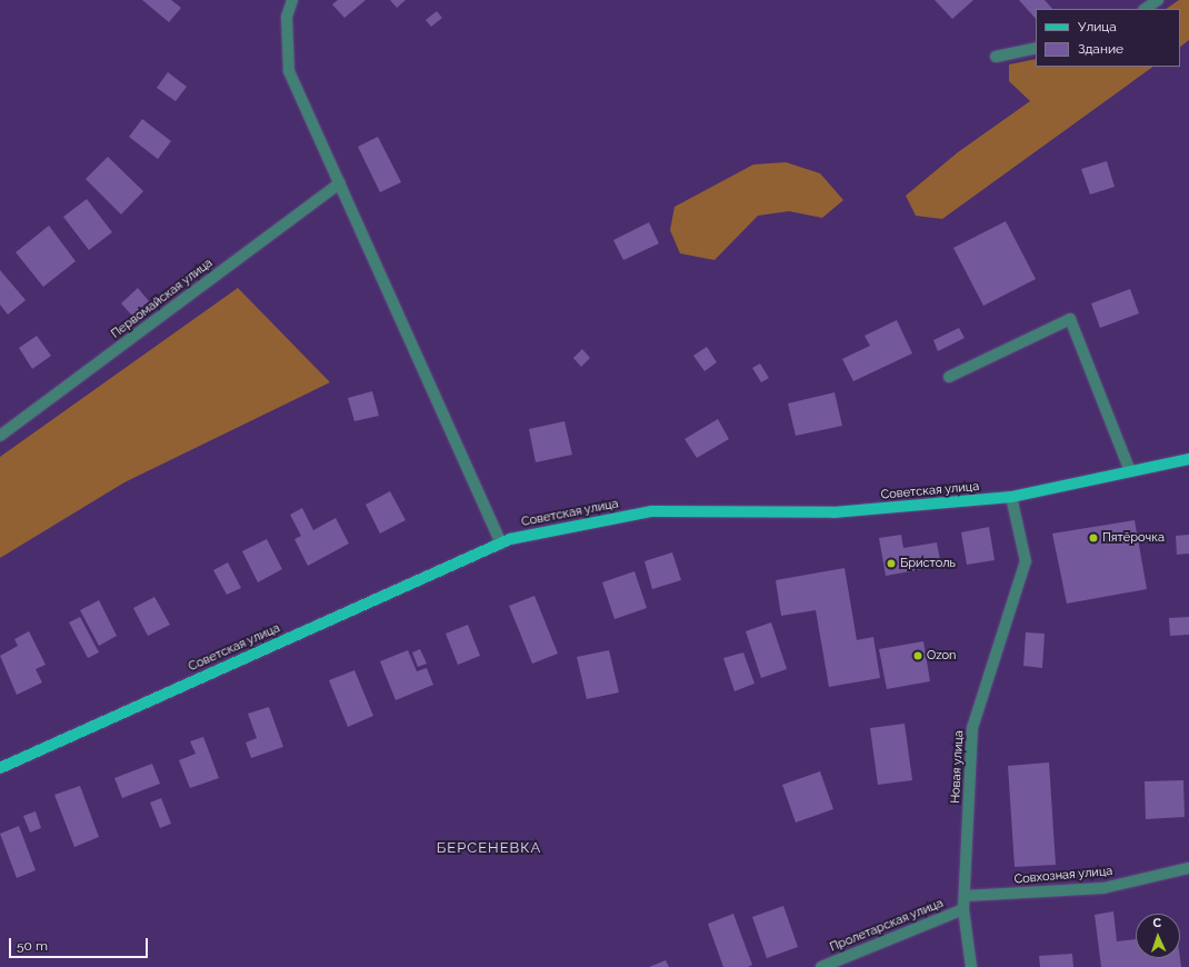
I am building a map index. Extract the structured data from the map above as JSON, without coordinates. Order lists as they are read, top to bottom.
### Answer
{
  "streets": {
    "main road": ["Советская улица"],
    "street": [
      "Первомайская улица",
      "Новая улица",
      "Совхозная улица",
      "Пролетарская улица"
    ]
  },
  "crossings": [
    ["Советская улица", "Новая улица"],
    ["Новая улица", "Совхозная улица"],
    ["Новая улица", "Пролетарская улица"]
  ],
  "districts": ["БЕРСЕНЕВКА"],
  "places": ["Пятёрочка", "Бристоль", "Ozon"],
  "legend": ["Улица", "Здание"],
  "scale_bar": "50 m",
  "north": "top"
}
